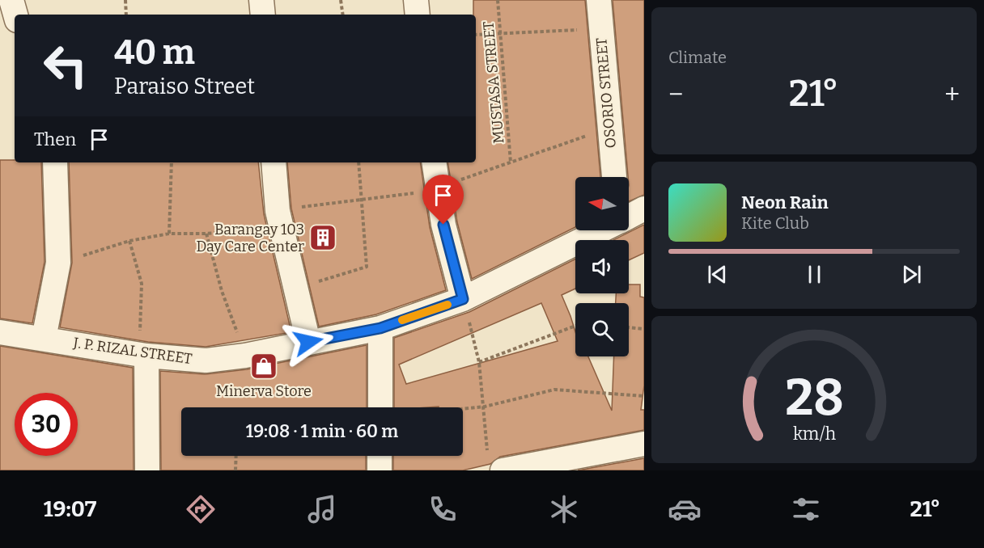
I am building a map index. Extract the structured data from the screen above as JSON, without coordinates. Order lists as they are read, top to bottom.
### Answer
{
  "streets": {
    "street": ["OSORIO STREET", "J. P. RIZAL STREET"],
    "path": ["MUSTASA STREET"]
  },
  "places": {
    "building": ["Barangay 103 Day Care Center"],
    "shop": ["Minerva Store"]
  },
  "north": "left",
  "page": {
    "tile": "Climate",
    "turn": ["40 m", "Paraiso Street"],
    "heat": ["−", "21°", "+"],
    "then": "Then",
    "song": ["Neon Rain", "Kite Club"],
    "limit": "30",
    "trip": "19:08 · 1 min · 60 m",
    "tabs": ["19:07", "21°"],
    "gauge": ["28", "km/h"]
  }
}
